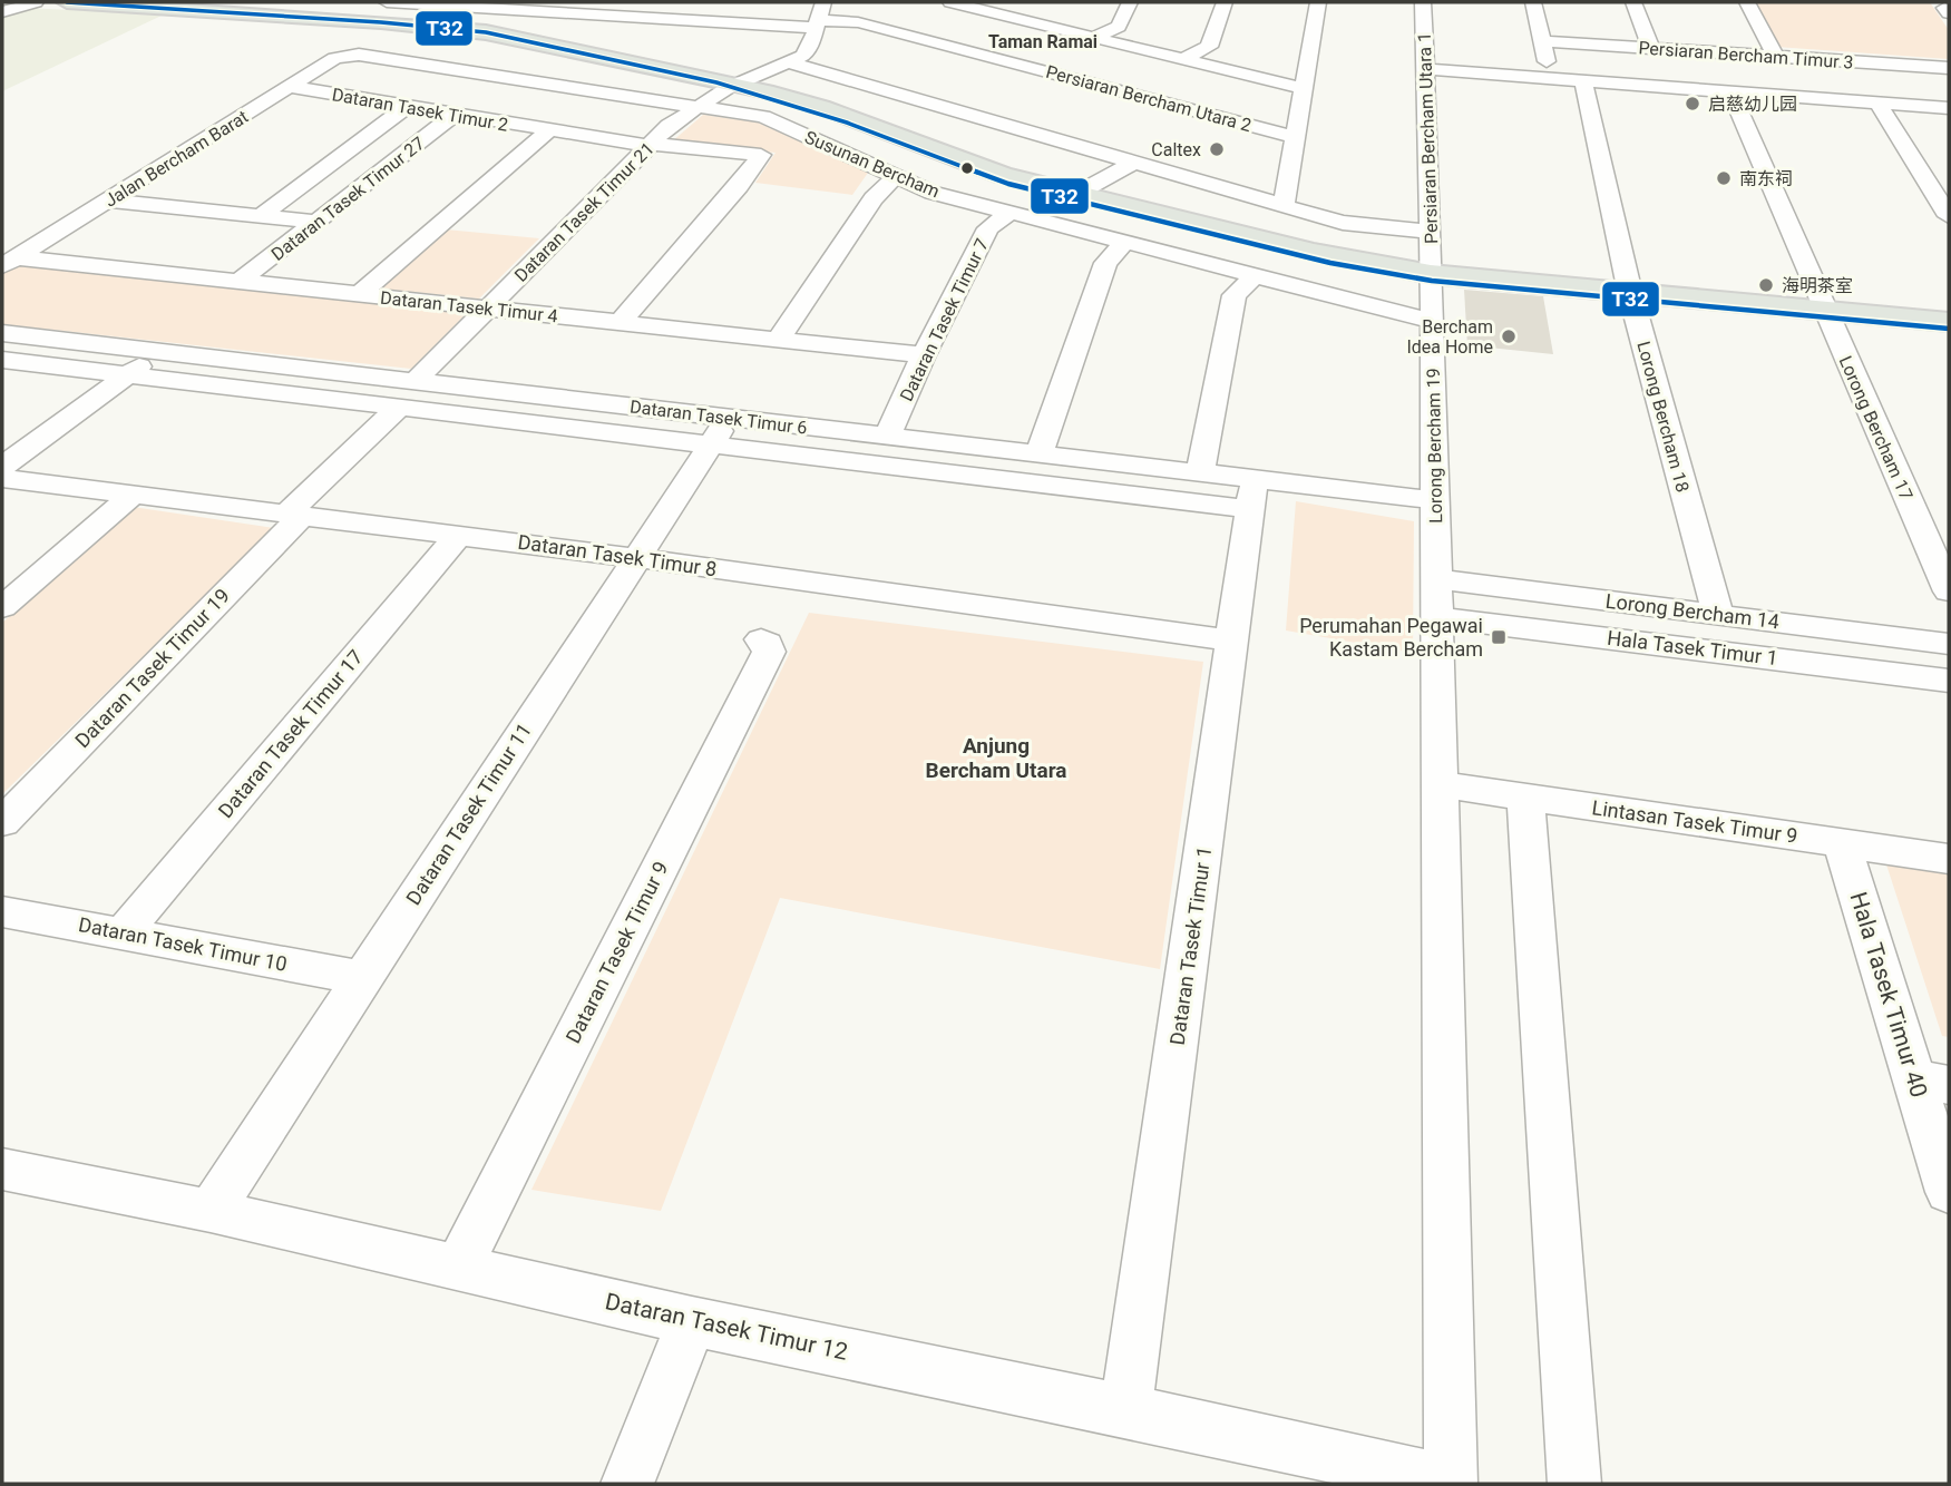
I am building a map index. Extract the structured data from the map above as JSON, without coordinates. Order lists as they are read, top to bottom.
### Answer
{
  "streets": {
    "street": [
      "Persiaran Bercham Timur 3",
      "Persiaran Bercham Utara 2",
      "Dataran Tasek Timur 2",
      "Persiaran Bercham Utara 1",
      "Jalan Bercham Barat",
      "Susunan Bercham",
      "Dataran Tasek Timur 27",
      "Dataran Tasek Timur 21",
      "Dataran Tasek Timur 4",
      "Dataran Tasek Timur 7",
      "Dataran Tasek Timur 6",
      "Lorong Bercham 18",
      "Lorong Bercham 17",
      "Lorong Bercham 19",
      "Dataran Tasek Timur 8",
      "Lorong Bercham 14",
      "Hala Tasek Timur 1",
      "Dataran Tasek Timur 19",
      "Dataran Tasek Timur 17",
      "Dataran Tasek Timur 11",
      "Lintasan Tasek Timur 9",
      "Dataran Tasek Timur 10",
      "Dataran Tasek Timur 1",
      "Dataran Tasek Timur 9",
      "Hala Tasek Timur 40",
      "Dataran Tasek Timur 12"
    ]
  },
  "crossings": [
    ["Dataran Tasek Timur 2", "Jalan Bercham Barat"],
    ["Dataran Tasek Timur 2", "Dataran Tasek Timur 27"],
    ["Dataran Tasek Timur 2", "Dataran Tasek Timur 21"],
    ["Dataran Tasek Timur 2", "Dataran Tasek Timur 4"],
    ["Persiaran Bercham Utara 1", "Lorong Bercham 19"],
    ["Jalan Bercham Barat", "Susunan Bercham"],
    ["Jalan Bercham Barat", "Dataran Tasek Timur 4"],
    ["Susunan Bercham", "Dataran Tasek Timur 21"],
    ["Susunan Bercham", "Dataran Tasek Timur 7"],
    ["Susunan Bercham", "Lorong Bercham 19"],
    ["Dataran Tasek Timur 27", "Dataran Tasek Timur 4"],
    ["Dataran Tasek Timur 21", "Dataran Tasek Timur 4"],
    ["Dataran Tasek Timur 21", "Dataran Tasek Timur 6"],
    ["Dataran Tasek Timur 4", "Dataran Tasek Timur 7"],
    ["Dataran Tasek Timur 7", "Dataran Tasek Timur 6"],
    ["Dataran Tasek Timur 6", "Lorong Bercham 19"],
    ["Dataran Tasek Timur 6", "Dataran Tasek Timur 19"],
    ["Dataran Tasek Timur 6", "Dataran Tasek Timur 11"],
    ["Dataran Tasek Timur 6", "Dataran Tasek Timur 1"],
    ["Lorong Bercham 18", "Lorong Bercham 14"],
    ["Lorong Bercham 19", "Lorong Bercham 14"],
    ["Lorong Bercham 19", "Hala Tasek Timur 1"],
    ["Lorong Bercham 19", "Lintasan Tasek Timur 9"],
    ["Lorong Bercham 19", "Dataran Tasek Timur 12"],
    ["Dataran Tasek Timur 8", "Dataran Tasek Timur 19"],
    ["Dataran Tasek Timur 8", "Dataran Tasek Timur 17"],
    ["Dataran Tasek Timur 8", "Dataran Tasek Timur 11"],
    ["Dataran Tasek Timur 8", "Dataran Tasek Timur 1"],
    ["Lorong Bercham 14", "Hala Tasek Timur 1"],
    ["Dataran Tasek Timur 17", "Dataran Tasek Timur 10"],
    ["Dataran Tasek Timur 11", "Dataran Tasek Timur 10"],
    ["Dataran Tasek Timur 11", "Dataran Tasek Timur 12"],
    ["Lintasan Tasek Timur 9", "Hala Tasek Timur 40"],
    ["Dataran Tasek Timur 1", "Dataran Tasek Timur 12"],
    ["Dataran Tasek Timur 9", "Dataran Tasek Timur 12"]
  ],
  "districts": ["Taman Ramai", "Anjung Bercham Utara"],
  "places": {
    "other": [
      "启慈幼儿园",
      "Caltex",
      "南东祠",
      "海明茶室",
      "Bercham Idea Home"
    ],
    "transit": ["Perumahan Pegawai Kastam Bercham"]
  },
  "lines": ["transit line T32"]
}
